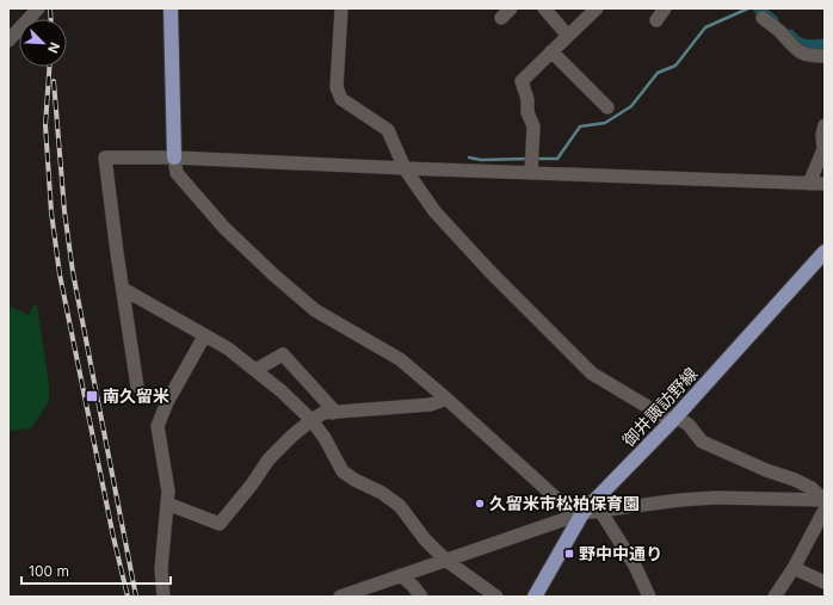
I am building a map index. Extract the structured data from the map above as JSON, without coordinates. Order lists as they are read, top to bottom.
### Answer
{
  "streets": {
    "main road": ["御井諏訪野線"]
  },
  "places": {
    "transit": ["南久留米", "野中中通り"],
    "other": ["久留米市松柏保育園"]
  },
  "scale_bar": "100 m",
  "north": "bottom right"
}
